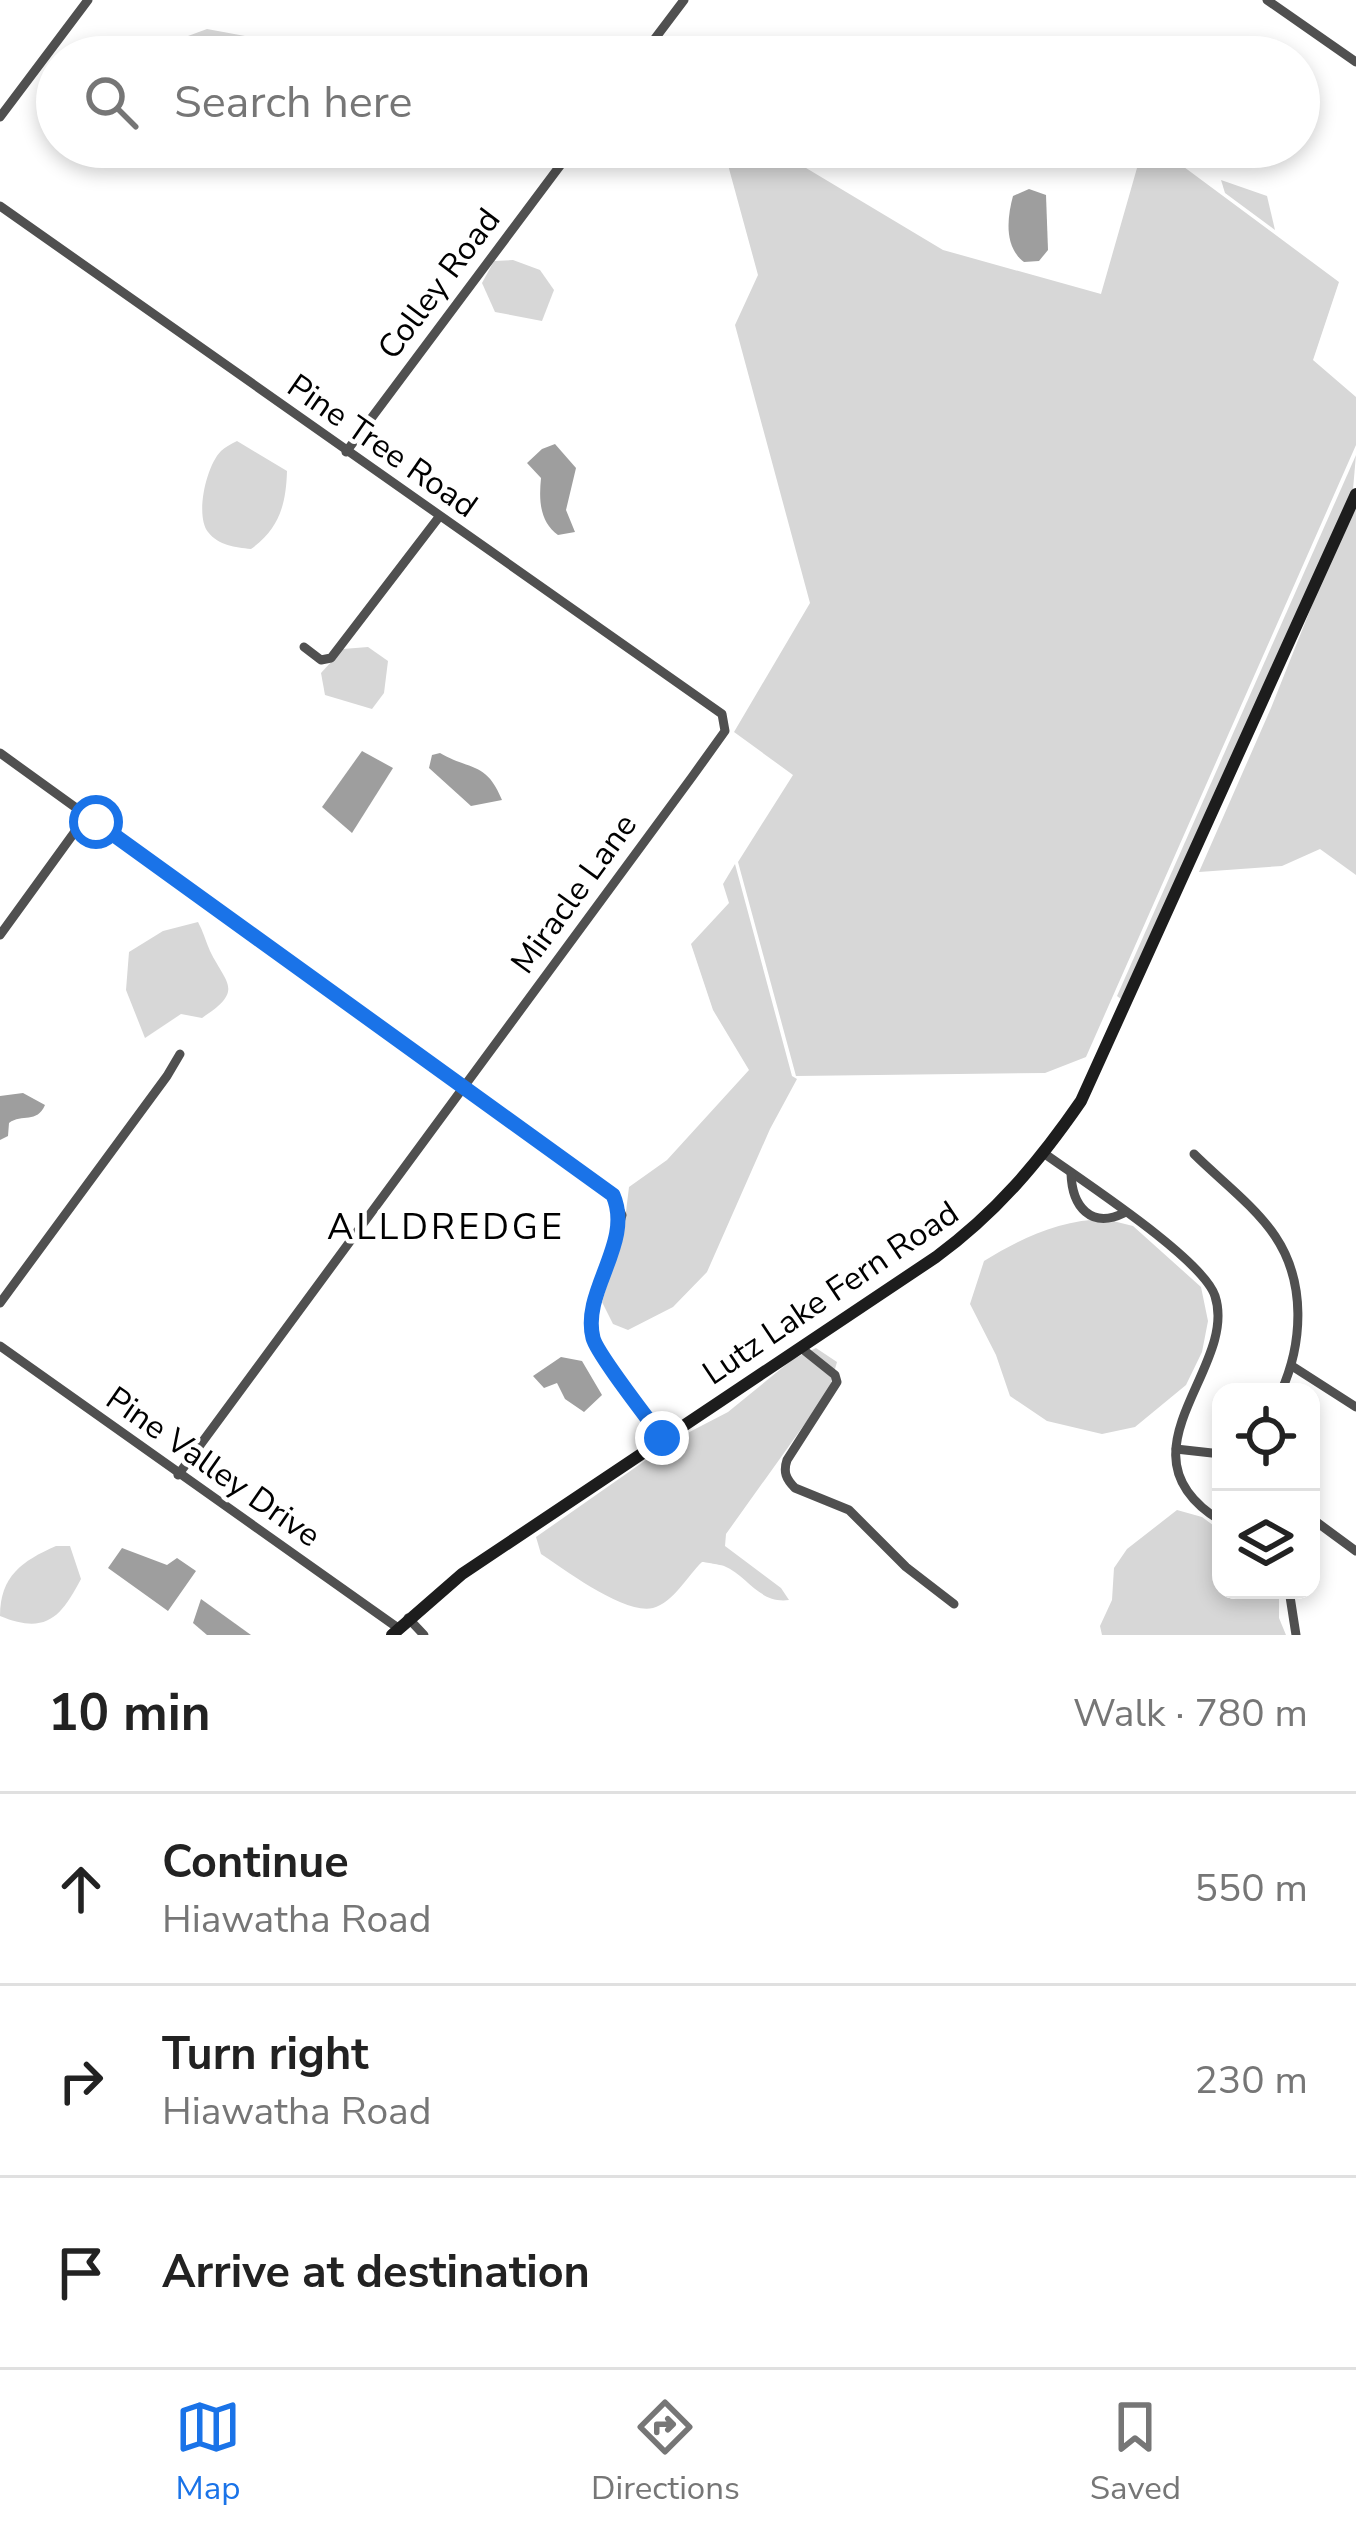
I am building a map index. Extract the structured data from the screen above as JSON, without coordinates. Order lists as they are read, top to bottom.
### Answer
{
  "streets": {
    "main road": ["Lutz Lake Fern Road"],
    "street": [
      "Colley Road",
      "Pine Tree Road",
      "Miracle Lane",
      "Pine Valley Drive"
    ]
  },
  "crossings": [
    ["Colley Road", "Pine Tree Road"],
    ["Pine Tree Road", "Miracle Lane"],
    ["Miracle Lane", "Pine Valley Drive"],
    ["Lutz Lake Fern Road", "Pine Valley Drive"]
  ],
  "districts": ["ALLDREDGE"],
  "page": {
    "search": "Search here",
    "heading": ["10 min", "Walk · 780 m"],
    "list": [
      ["Continue", "Hiawatha Road", "550 m"],
      ["Turn right", "Hiawatha Road", "230 m"],
      "Arrive at destination"
    ],
    "nav": ["Map", "Directions", "Saved"]
  }
}
